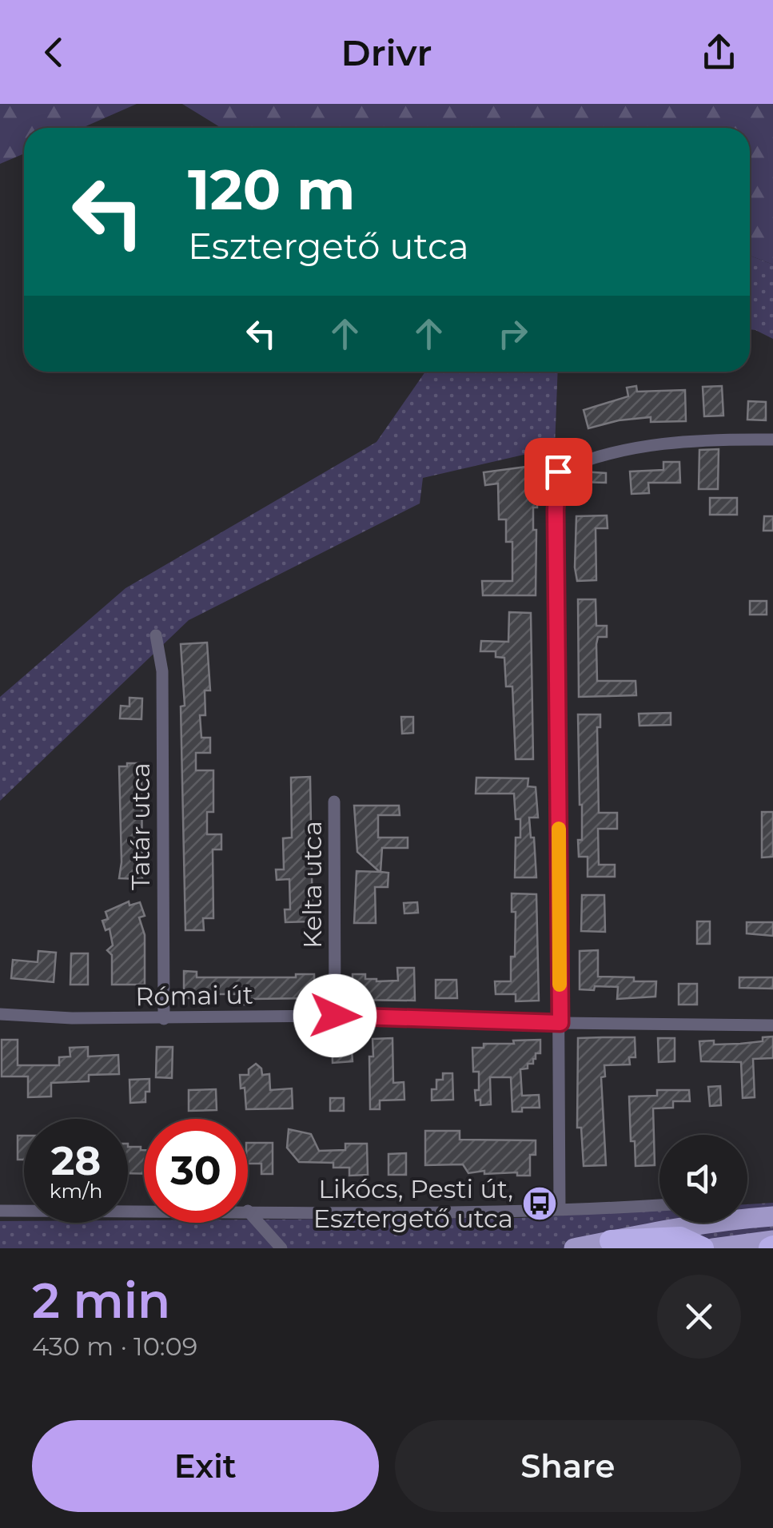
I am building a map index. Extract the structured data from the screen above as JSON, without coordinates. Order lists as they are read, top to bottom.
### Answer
{
  "streets": {
    "street": ["Tatár utca", "Kelta utca", "Római út"]
  },
  "crossings": [
    ["Tatár utca", "Római út"],
    ["Kelta utca", "Római út"]
  ],
  "places": {
    "bus stop": ["Likócs, Pesti út, Esztergető utca"]
  },
  "page": {
    "header": "Drivr",
    "turn": ["120 m", "Esztergető utca"],
    "speed": "28 km/h",
    "limit": "30",
    "heading": ["2 min", "430 m · 10:09"],
    "buttons": ["Exit", "Share"]
  }
}
